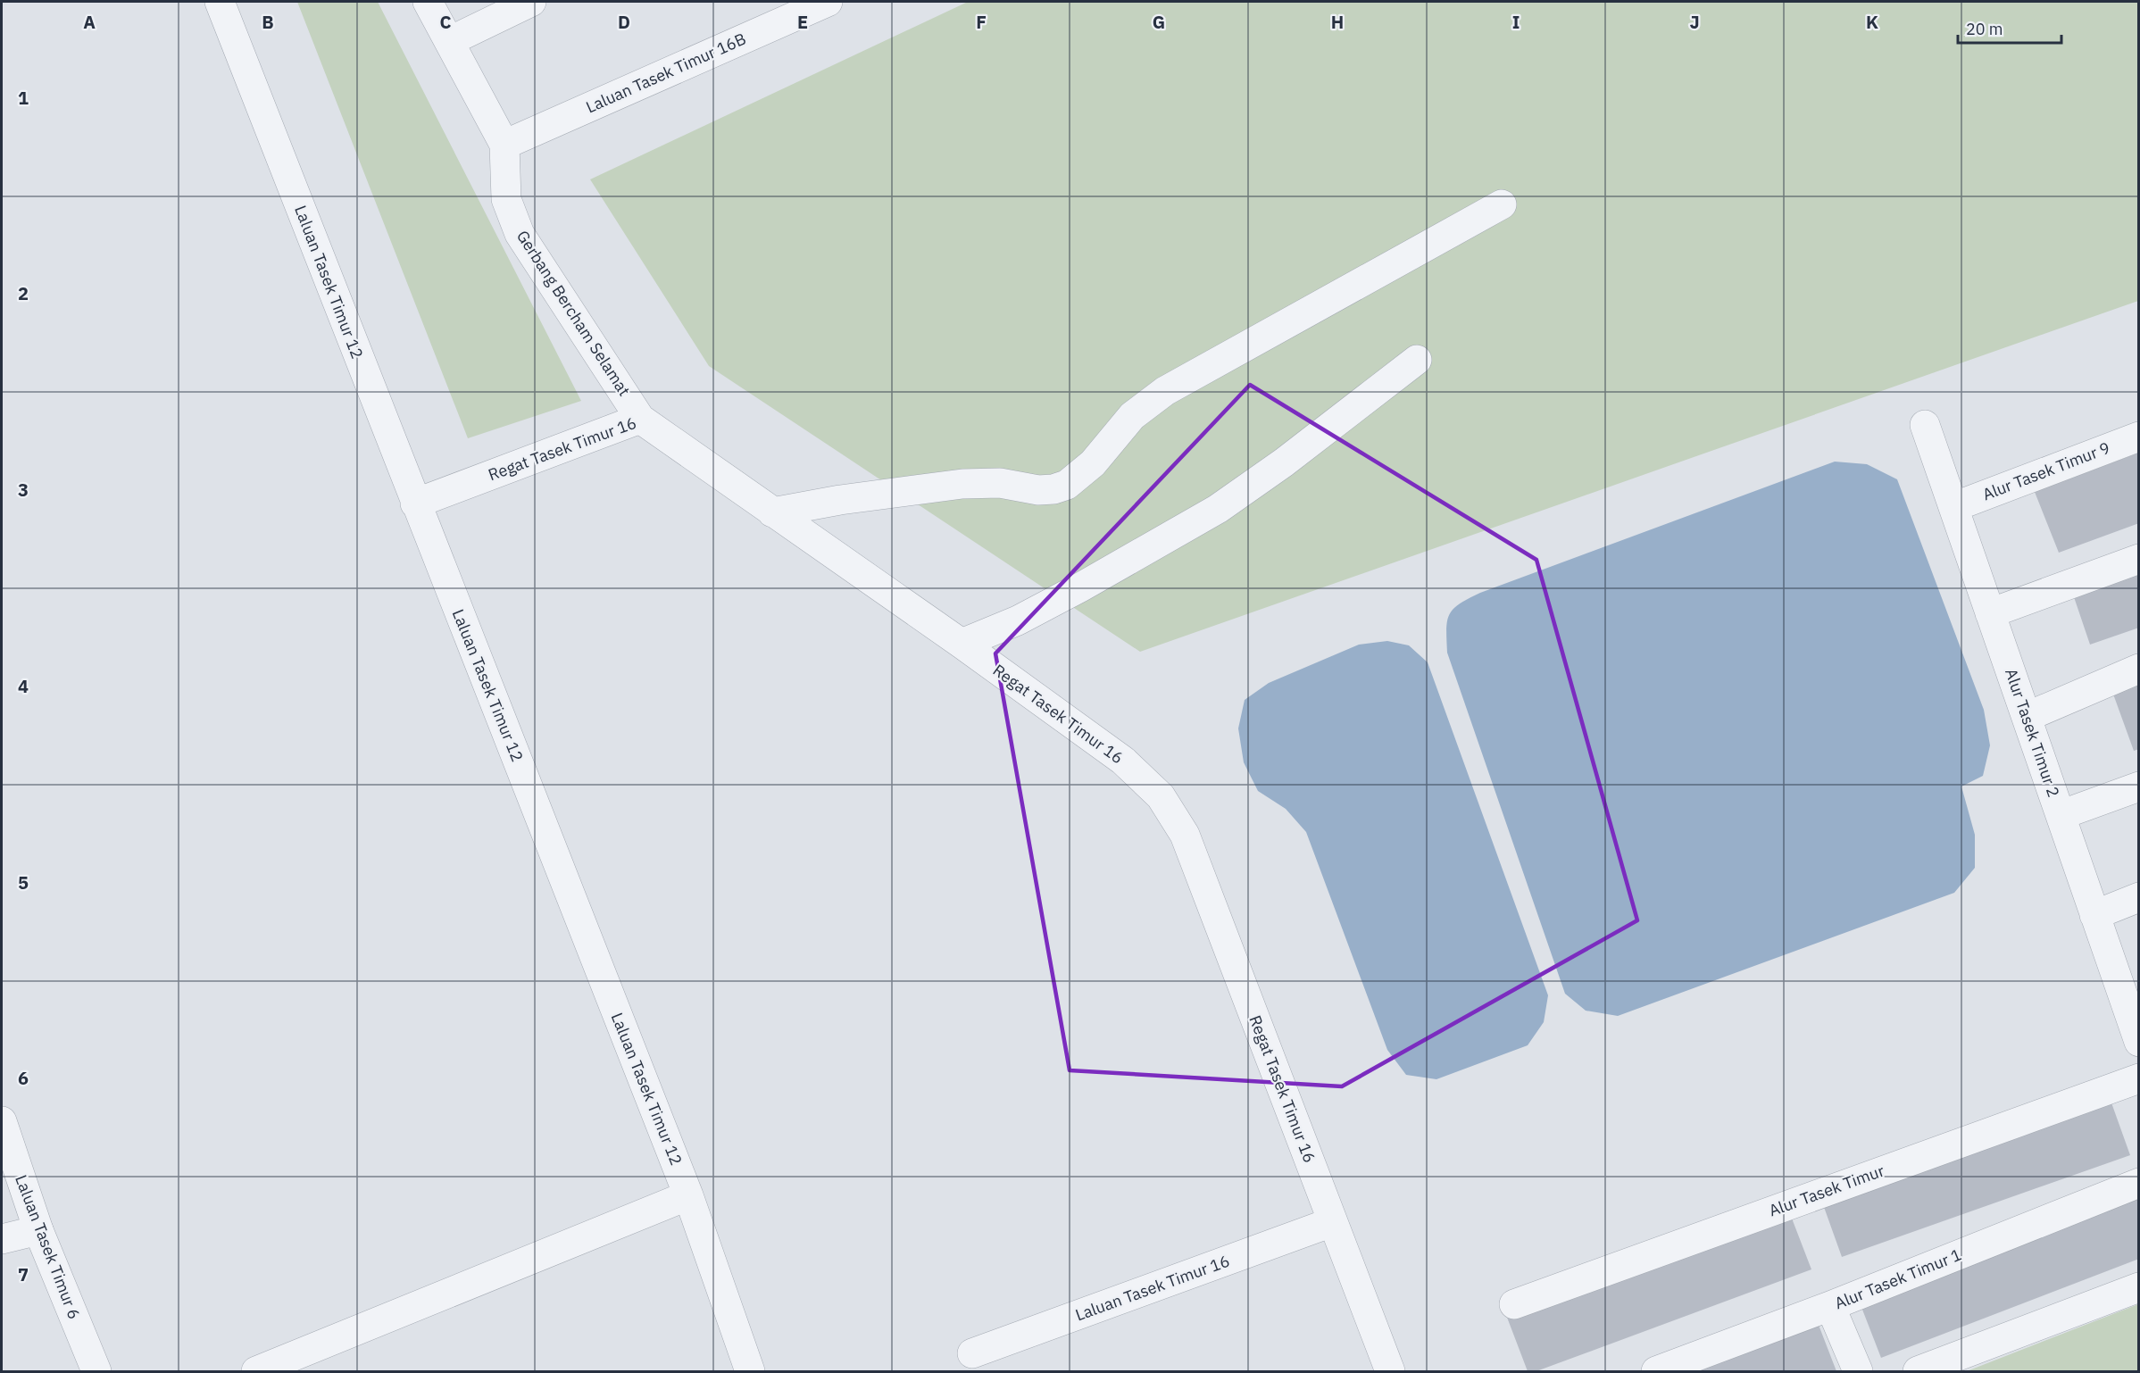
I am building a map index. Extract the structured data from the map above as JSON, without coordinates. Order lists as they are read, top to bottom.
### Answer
{
  "streets": {
    "street": [
      "Laluan Tasek Timur 16B",
      "Laluan Tasek Timur 12",
      "Gerbang Bercham Selamat",
      "Regat Tasek Timur 16",
      "Alur Tasek Timur 9",
      "Alur Tasek Timur 2",
      "Alur Tasek Timur",
      "Laluan Tasek Timur 6",
      "Alur Tasek Timur 1",
      "Laluan Tasek Timur 16"
    ]
  },
  "crossings": [
    ["Laluan Tasek Timur 16B", "Gerbang Bercham Selamat"],
    ["Laluan Tasek Timur 12", "Regat Tasek Timur 16"],
    ["Gerbang Bercham Selamat", "Regat Tasek Timur 16"],
    ["Regat Tasek Timur 16", "Laluan Tasek Timur 16"],
    ["Alur Tasek Timur 9", "Alur Tasek Timur 2"]
  ],
  "scale_bar": "20 m",
  "grid": {
    "columns": [
      "A",
      "B",
      "C",
      "D",
      "E",
      "F",
      "G",
      "H",
      "I",
      "J",
      "K"
    ],
    "rows": [
      "1",
      "2",
      "3",
      "4",
      "5",
      "6",
      "7"
    ]
  }
}
